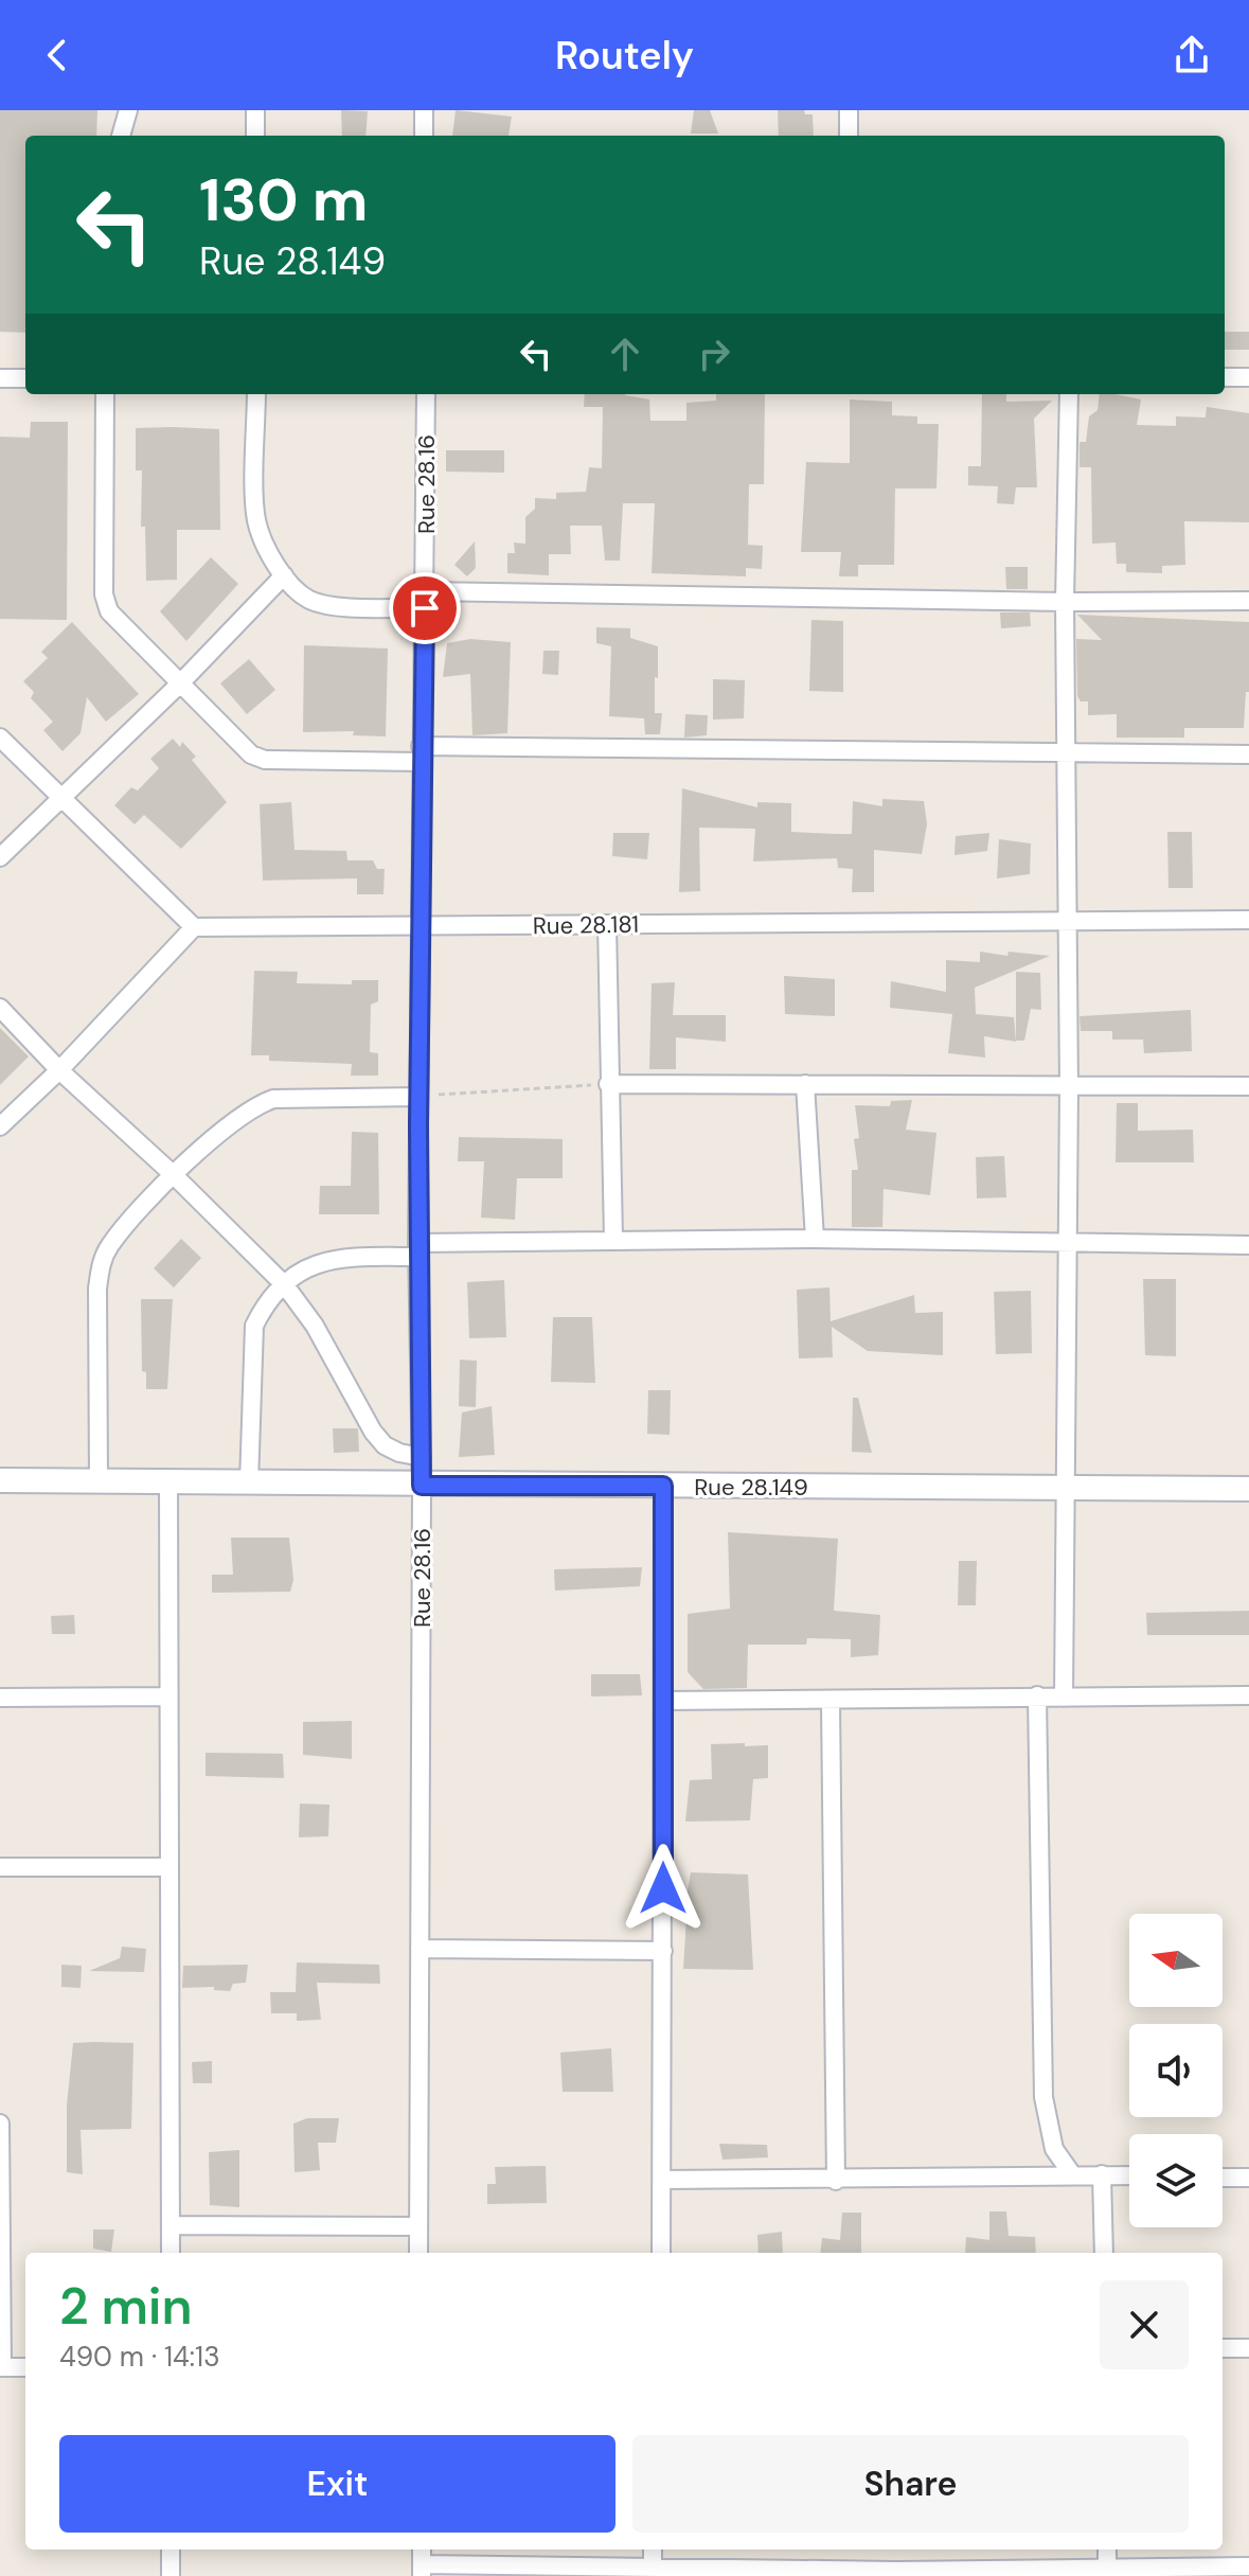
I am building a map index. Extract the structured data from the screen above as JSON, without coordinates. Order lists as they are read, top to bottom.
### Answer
{
  "streets": {
    "street": ["Rue 28.16", "Rue 28.181", "Rue 28.149"]
  },
  "crossings": [
    ["Rue 28.16", "Rue 28.181"],
    ["Rue 28.16", "Rue 28.149"]
  ],
  "north": "left",
  "page": {
    "header": "Routely",
    "turn": ["130 m", "Rue 28.149"],
    "heading": ["2 min", "490 m · 14:13"],
    "buttons": ["Exit", "Share"]
  }
}
